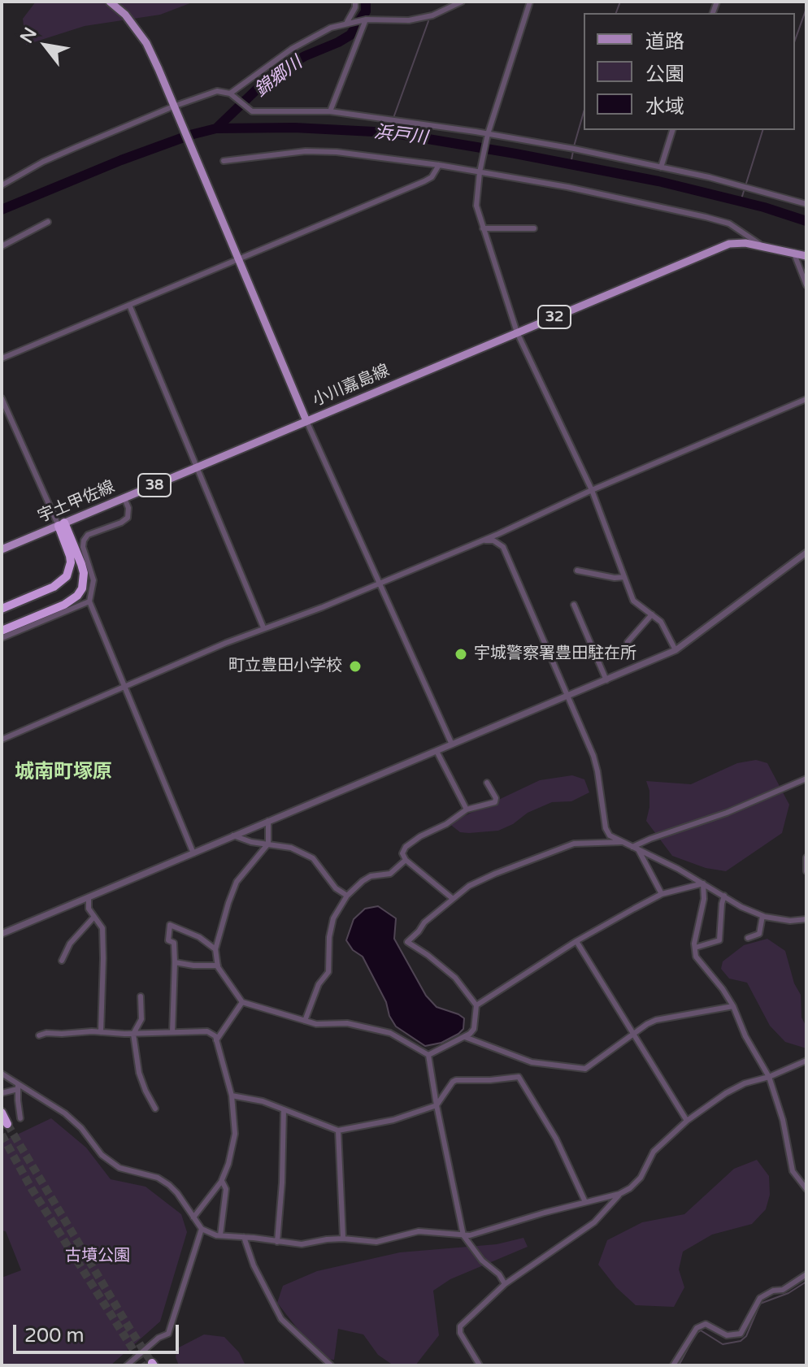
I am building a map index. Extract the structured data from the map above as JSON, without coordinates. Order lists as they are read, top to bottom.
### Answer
{
  "streets": {
    "main road": [
      "32",
      "小川嘉島線",
      "38",
      "宇土甲佐線"
    ]
  },
  "crossings": [
    ["小川嘉島線", "宇土甲佐線"]
  ],
  "districts": ["城南町塚原"],
  "water": ["錦郷川", "浜戸川"],
  "parks": ["古墳公園"],
  "places": ["宇城警察署豊田駐在所", "町立豊田小学校"],
  "legend": ["道路", "公園", "水域"],
  "scale_bar": "200 m",
  "north": "top left"
}
